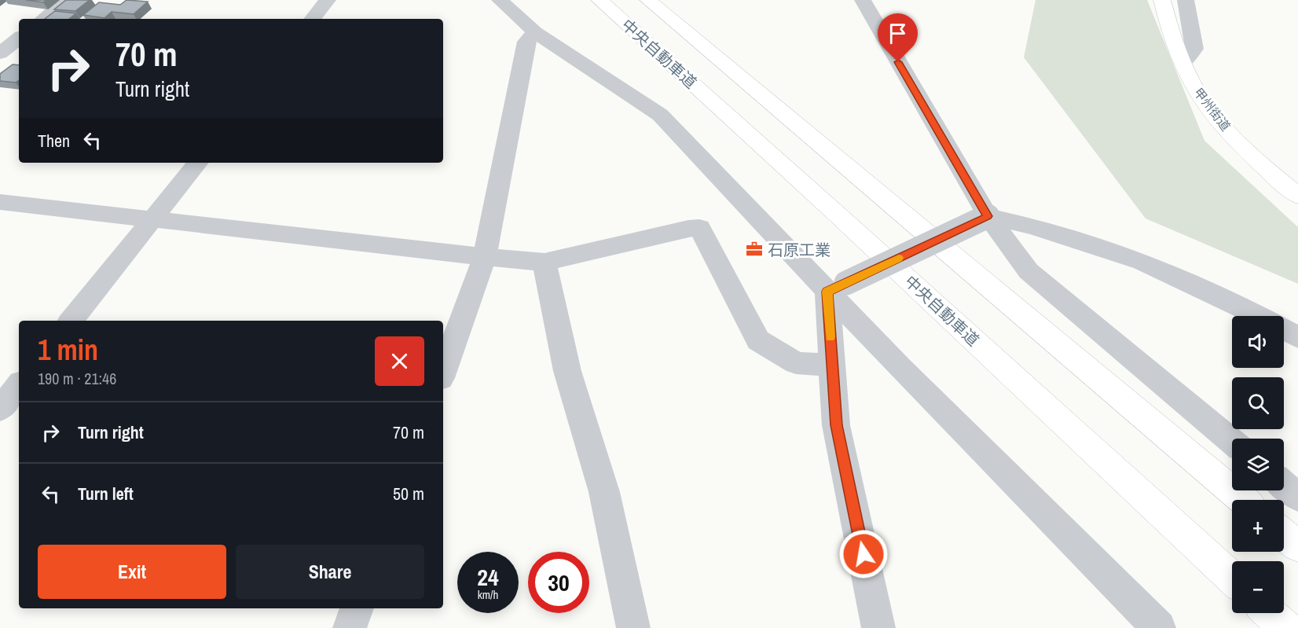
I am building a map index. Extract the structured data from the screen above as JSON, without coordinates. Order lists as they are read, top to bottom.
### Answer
{
  "streets": {
    "highway": ["中央自動車道", "甲州街道"]
  },
  "places": {
    "office": ["石原工業"]
  },
  "page": {
    "turn": ["70 m", "Turn right"],
    "then": "Then",
    "map_buttons": ["+", "−"],
    "heading": ["1 min", "190 m · 21:46"],
    "list": [
      {
        "name": "Turn right",
        "value": "70 m"
      },
      {
        "name": "Turn left",
        "value": "50 m"
      }
    ],
    "buttons": ["Exit", "Share"],
    "speed": "24 km/h",
    "limit": "30"
  }
}
